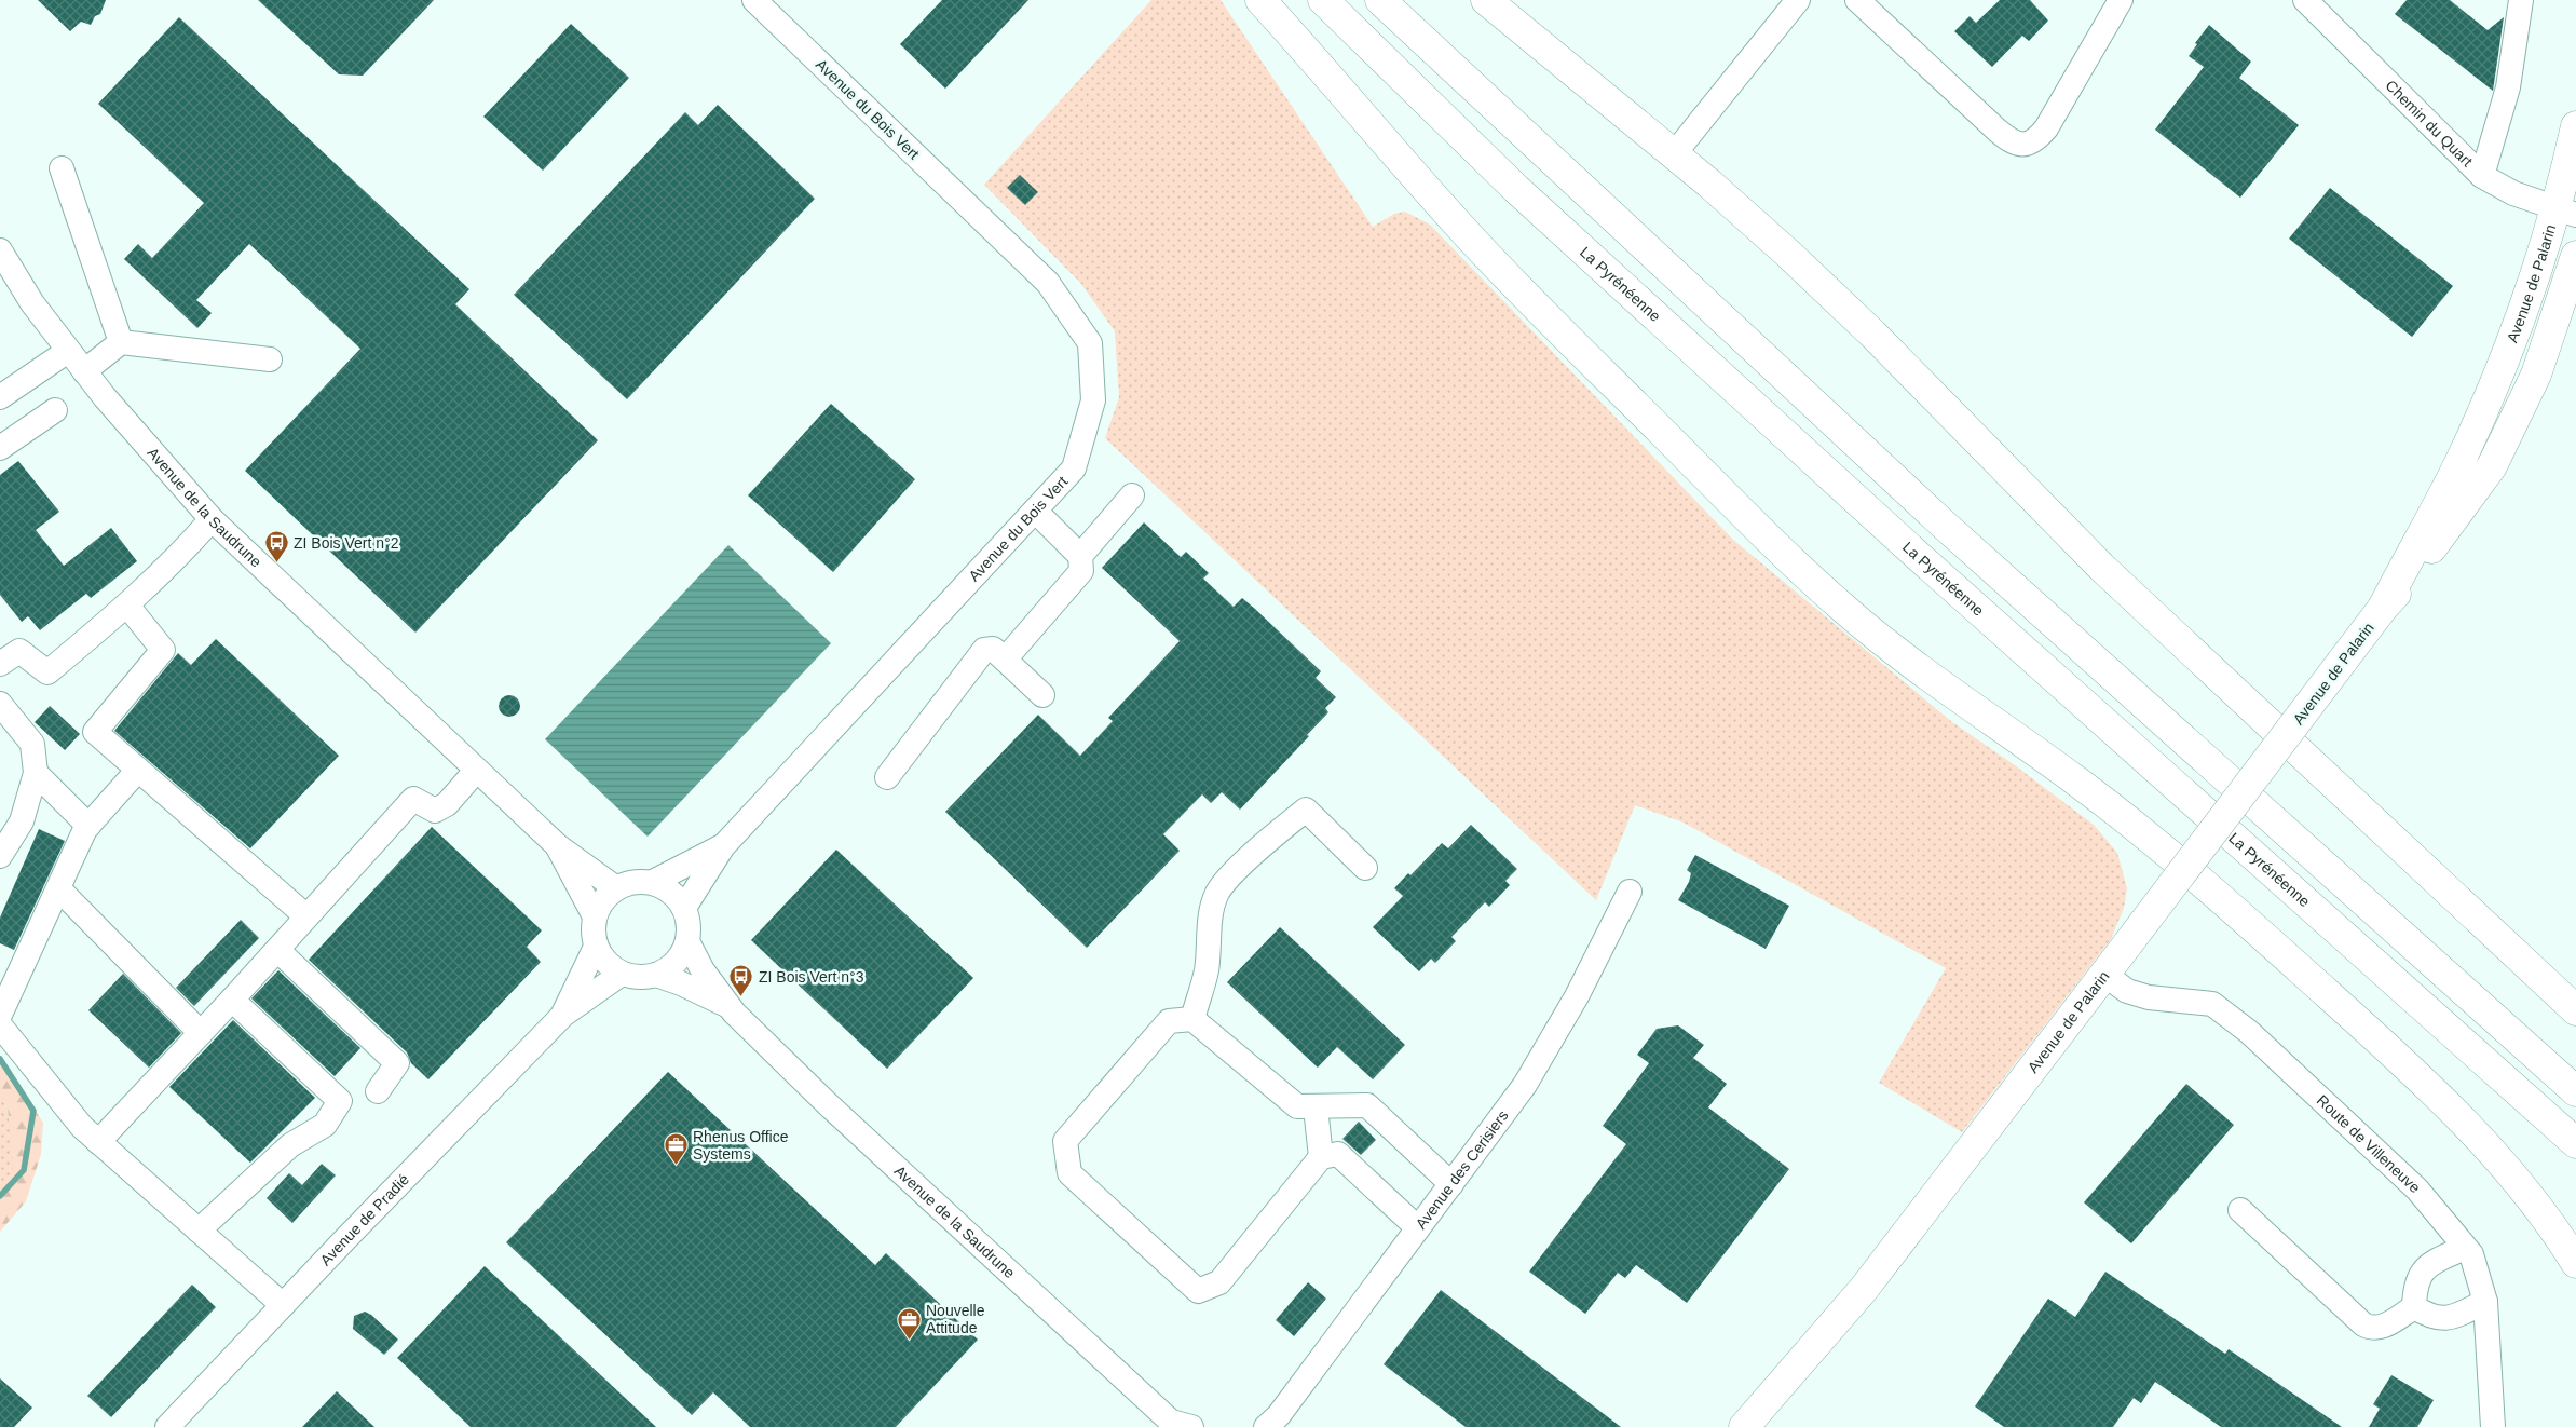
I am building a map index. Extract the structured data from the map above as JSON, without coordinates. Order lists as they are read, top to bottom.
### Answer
{
  "streets": {
    "main road": ["Avenue de Palarin", "La Pyrénéenne"],
    "street": [
      "Avenue du Bois Vert",
      "Chemin du Quart",
      "Avenue de la Saudrune",
      "Route de Villeneuve",
      "Avenue des Cerisiers",
      "Avenue de Pradié"
    ]
  },
  "crossings": [
    ["Avenue du Bois Vert", "Avenue de la Saudrune"],
    ["Avenue du Bois Vert", "Avenue de Pradié"],
    ["Chemin du Quart", "Avenue de Palarin"],
    ["Avenue de Palarin", "Route de Villeneuve"],
    ["Avenue de la Saudrune", "Avenue de Pradié"]
  ],
  "places": {
    "bus stop": ["ZI Bois Vert n°2", "ZI Bois Vert n°3"],
    "office": ["Rhenus Office Systems", "Nouvelle Attitude"]
  }
}
